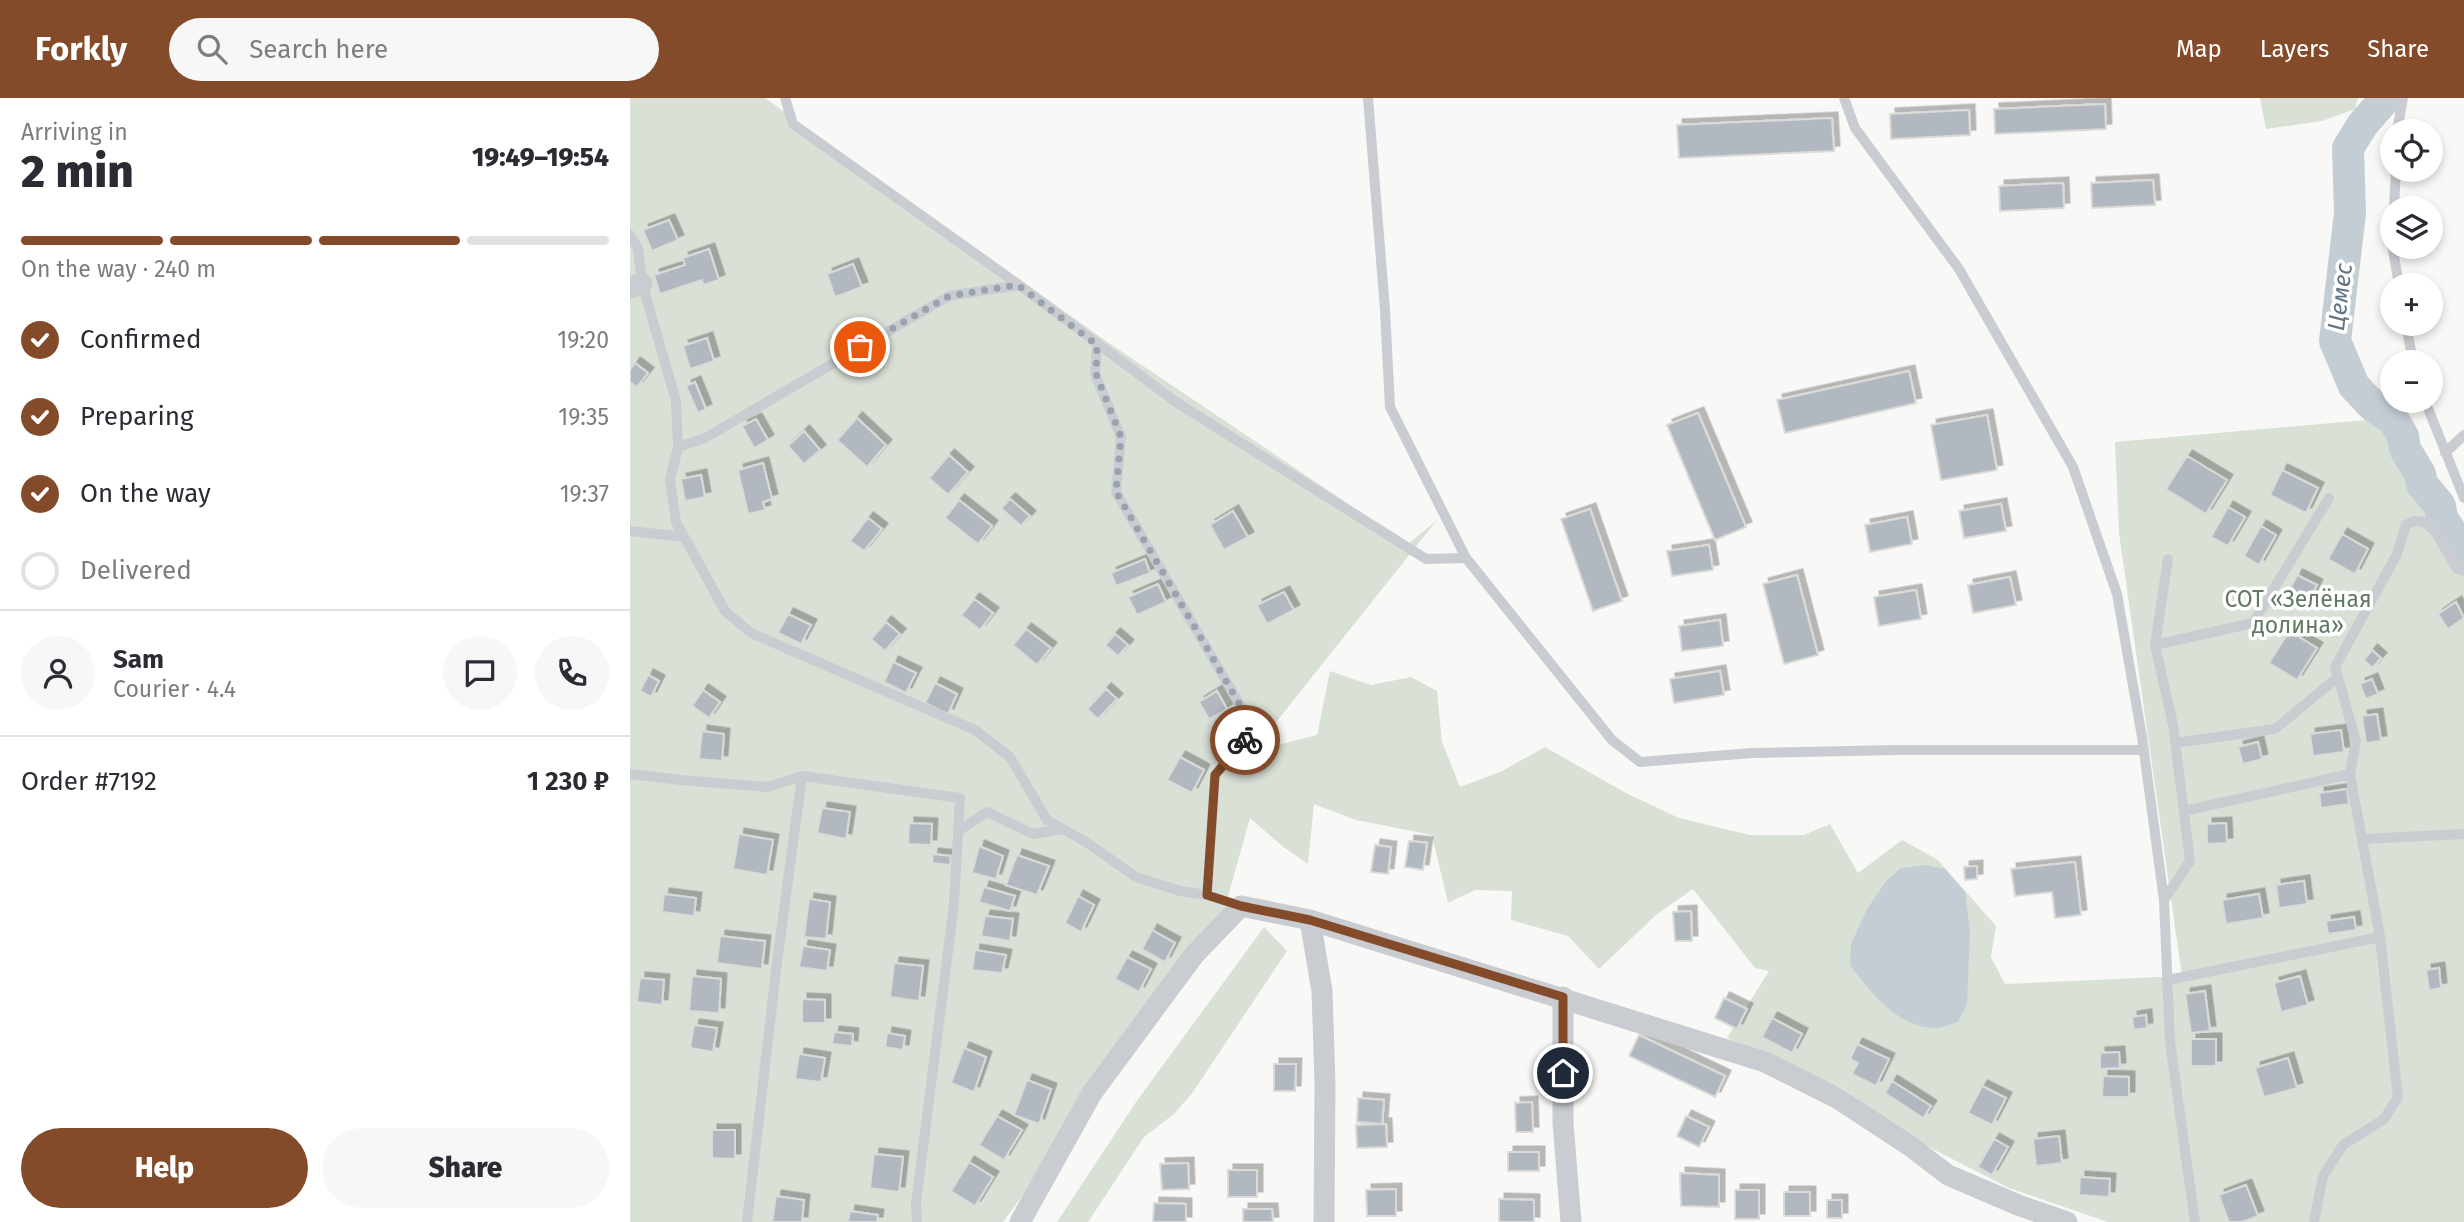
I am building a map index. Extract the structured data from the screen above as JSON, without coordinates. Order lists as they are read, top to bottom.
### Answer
{
  "water": ["Цемес"],
  "parks": ["СОТ «Зелёная долина»"],
  "page": {
    "header": "Forkly",
    "search": "Search here",
    "nav": ["Map", "Layers", "Share"],
    "heading": ["2 min", "Arriving in", "19:49–19:54"],
    "panel": [
      "Sam",
      "Courier · 4.4",
      "Order #7192",
      "1 230 ₽"
    ],
    "map_buttons": ["+", "−"],
    "bar": "On the way · 240 m",
    "list": [
      ["Confirmed", "19:20"],
      ["Preparing", "19:35"],
      ["On the way", "19:37"],
      "Delivered"
    ],
    "buttons": ["Help", "Share"]
  }
}
